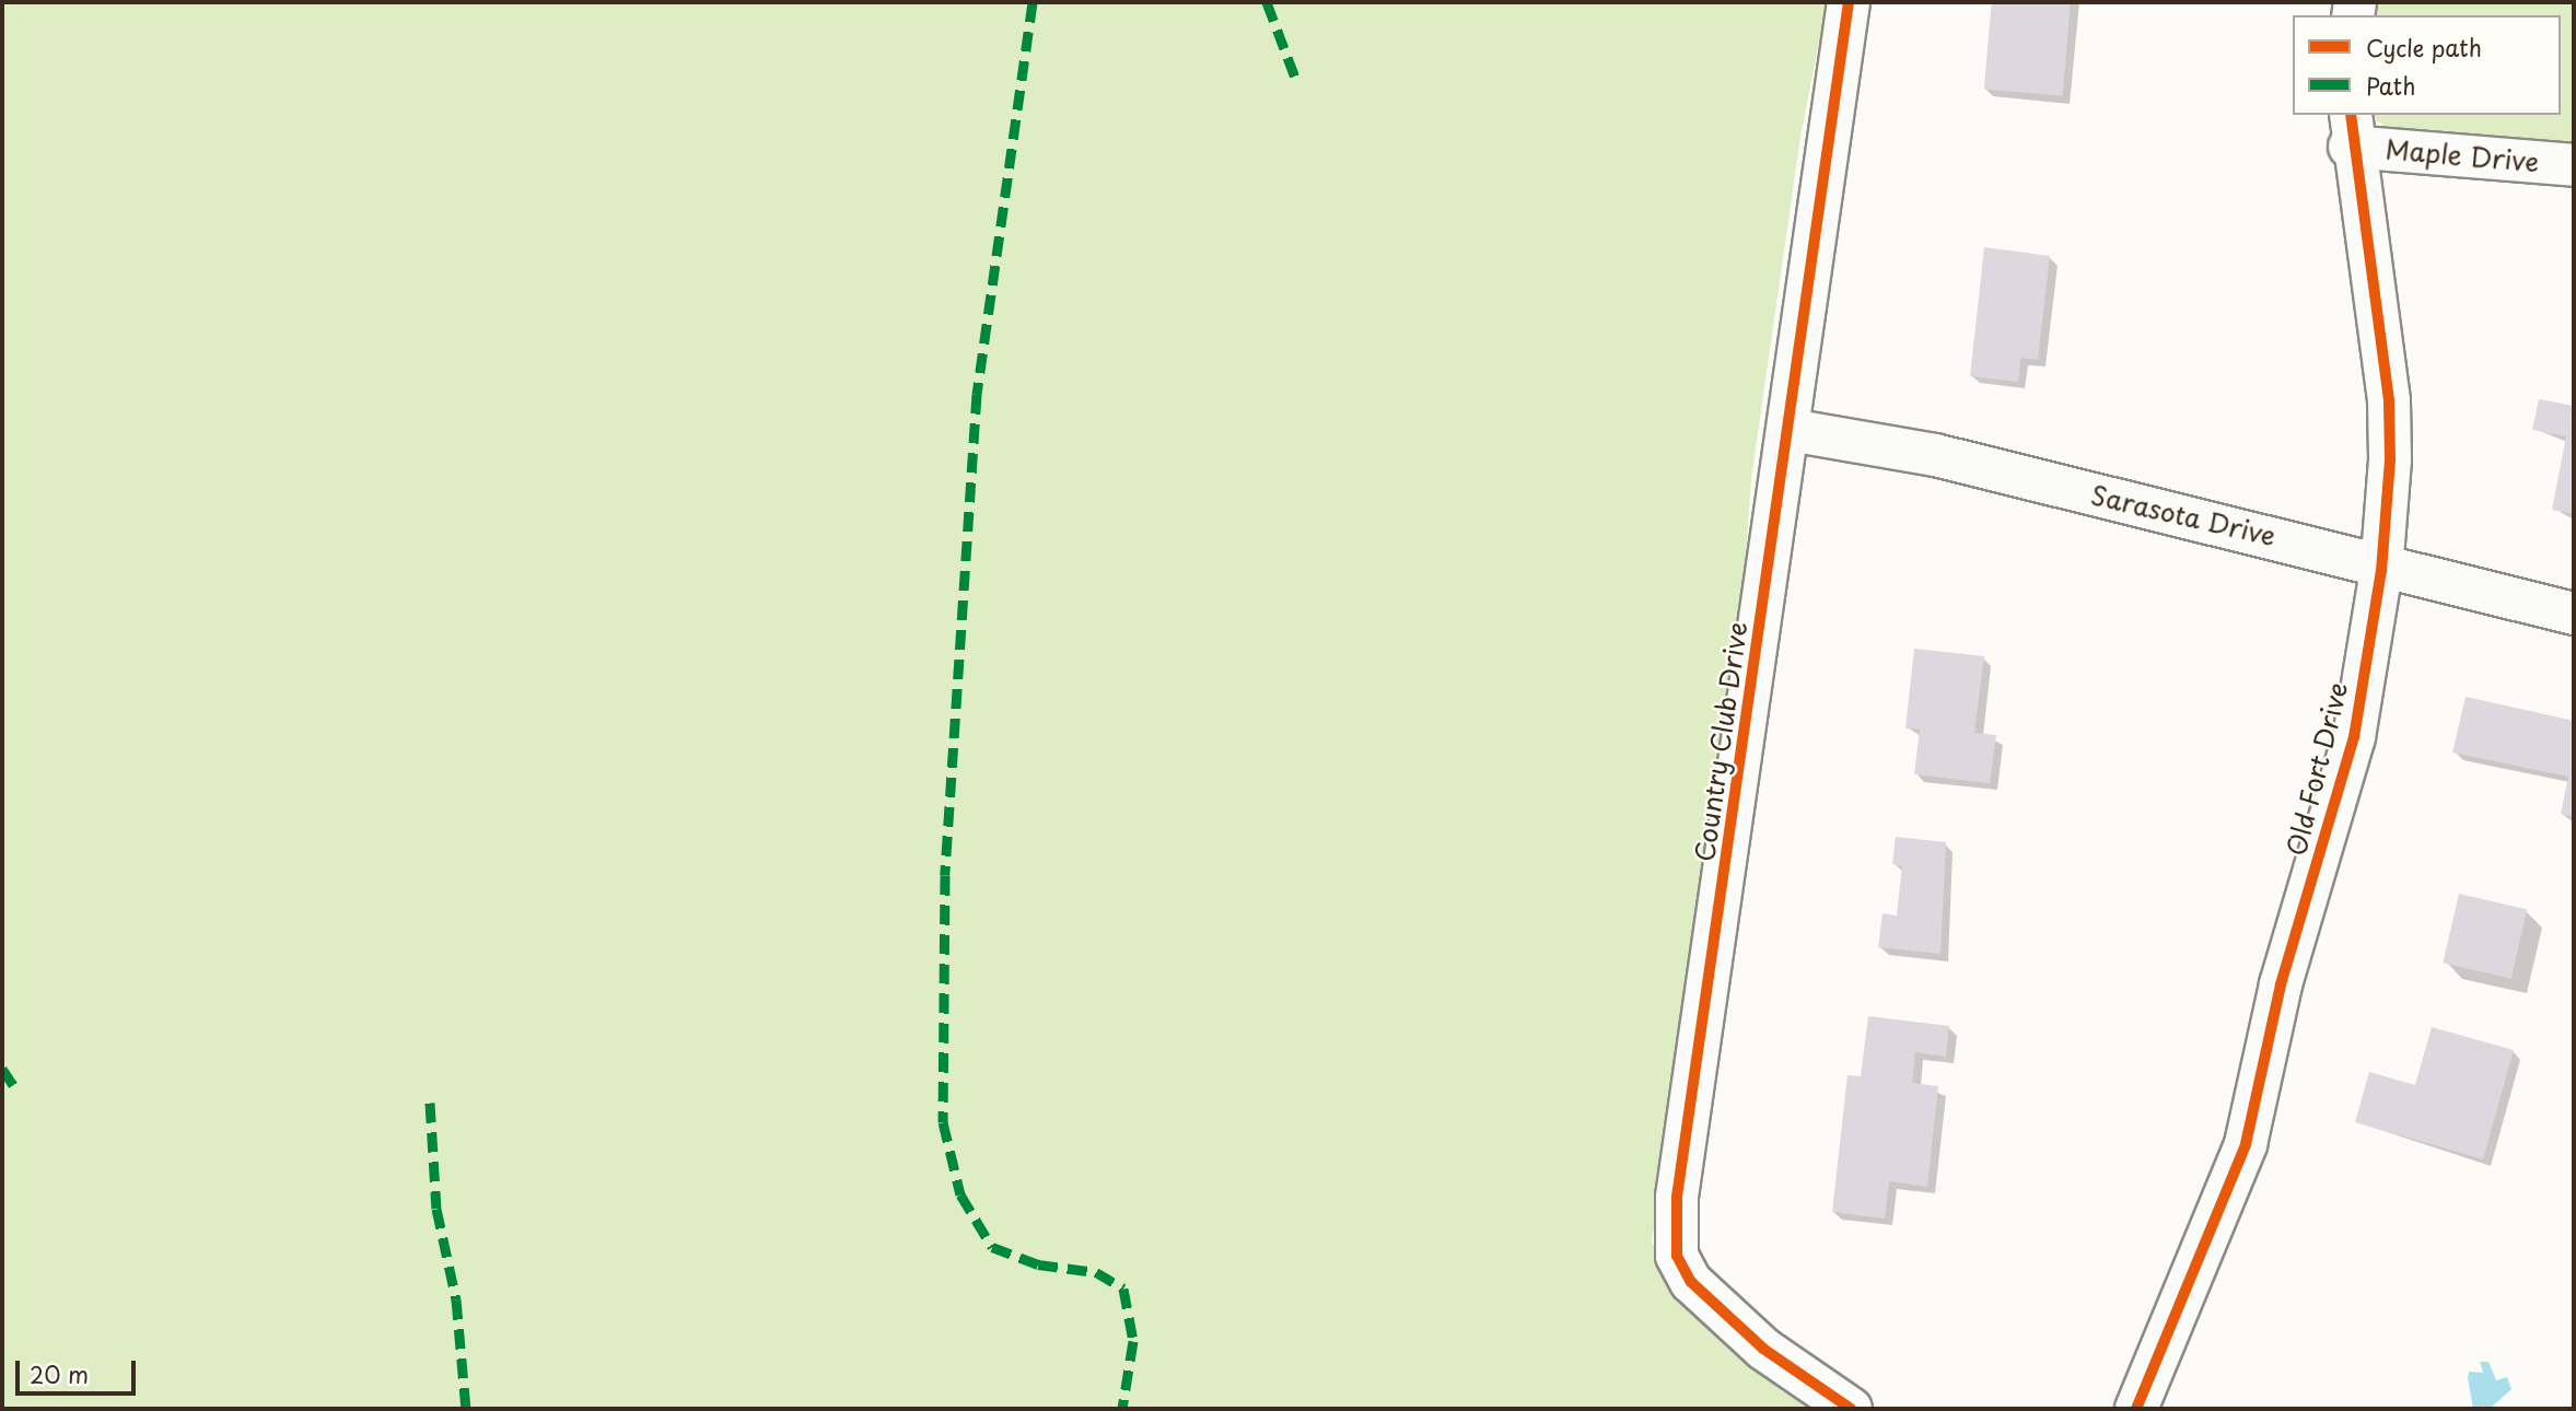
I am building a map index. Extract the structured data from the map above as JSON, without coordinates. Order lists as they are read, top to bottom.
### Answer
{
  "streets": {
    "street": [
      "Maple Drive",
      "Sarasota Drive",
      "Country Club Drive",
      "Old Fort Drive"
    ]
  },
  "crossings": [
    ["Maple Drive", "Old Fort Drive"],
    ["Sarasota Drive", "Country Club Drive"],
    ["Sarasota Drive", "Old Fort Drive"]
  ],
  "legend": ["Cycle path", "Path"],
  "scale_bar": "20 m"
}
